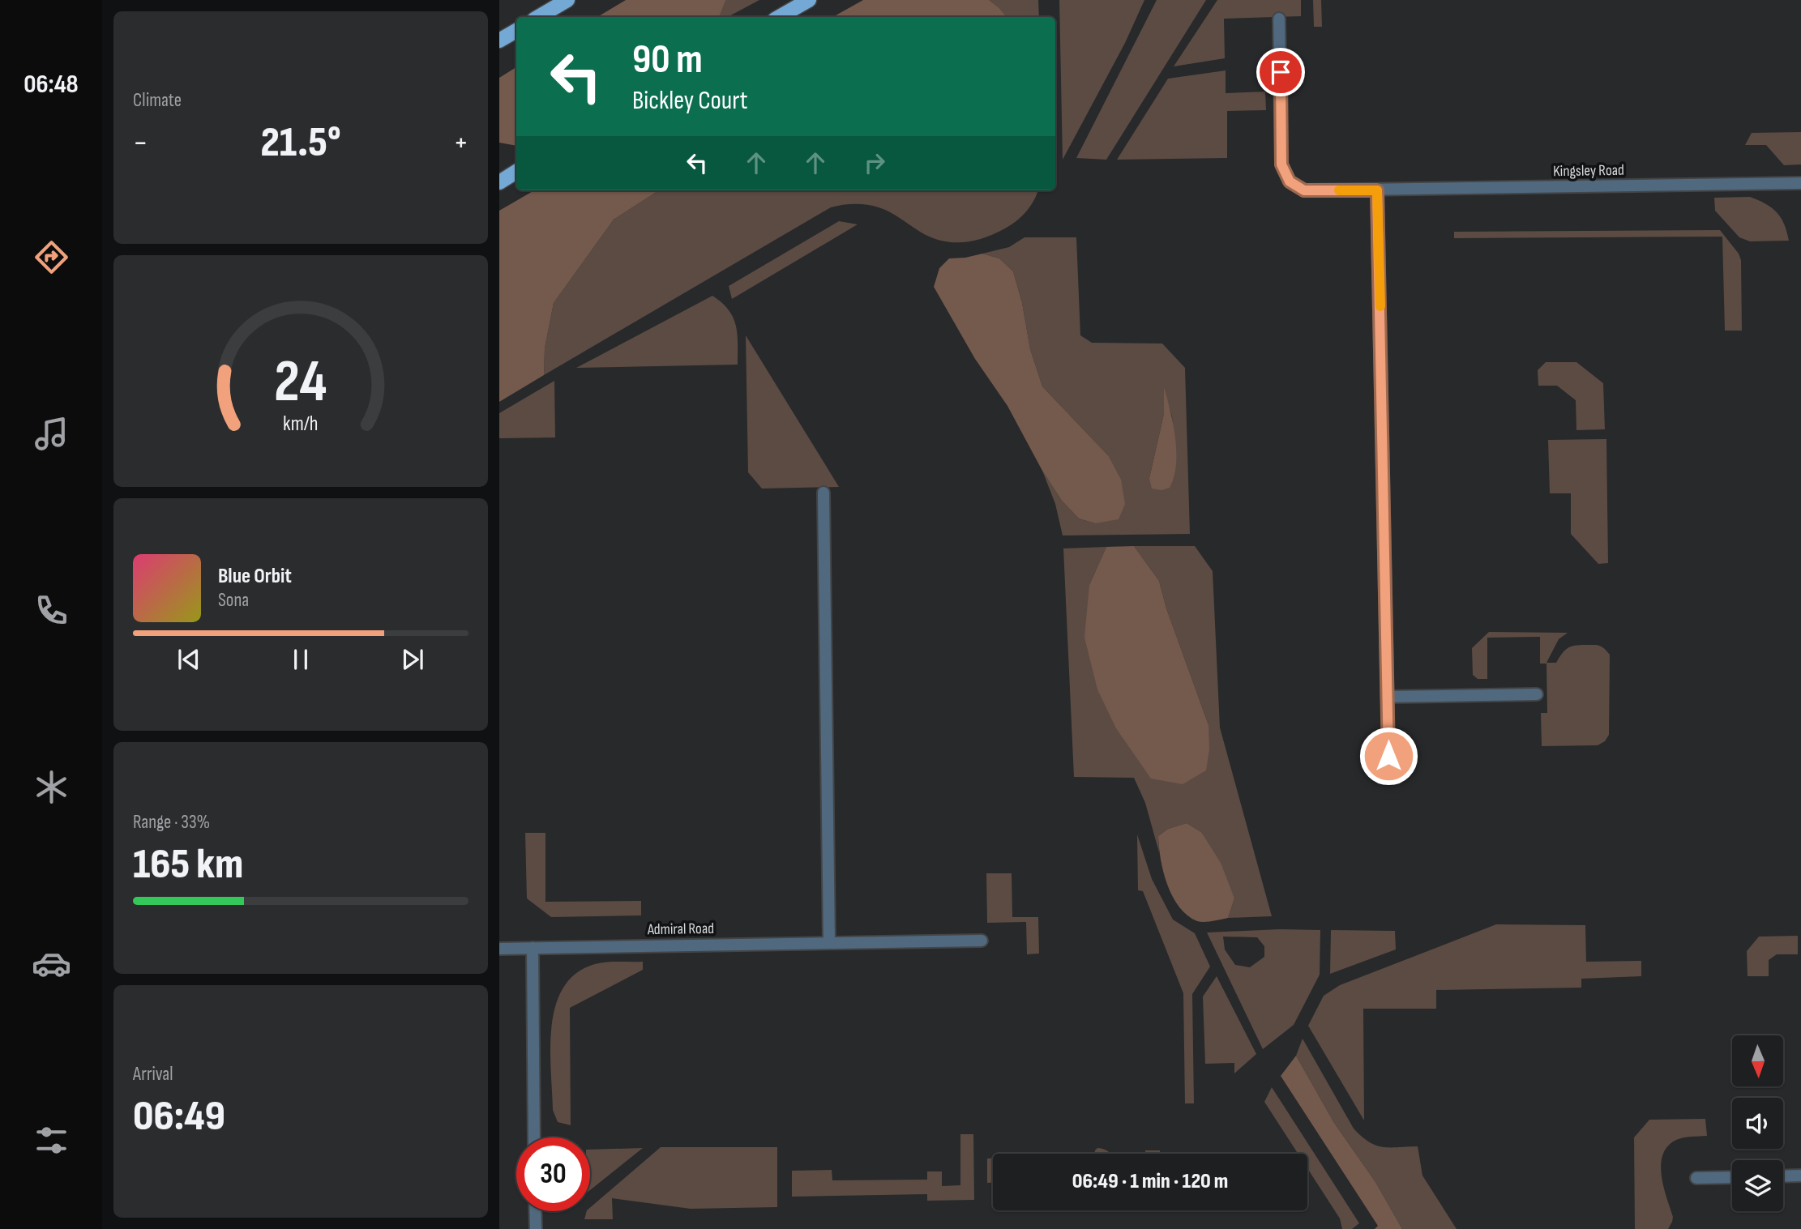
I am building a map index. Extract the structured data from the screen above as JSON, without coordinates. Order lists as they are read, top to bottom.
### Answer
{
  "streets": {
    "street": ["Kingsley Road", "Admiral Road"]
  },
  "north": "bottom",
  "page": {
    "tabs": "06:48",
    "tile": [
      "Climate",
      ["Range · 33%", "165 km"],
      ["Arrival", "06:49"]
    ],
    "turn": ["90 m", "Bickley Court"],
    "heat": ["−", "21.5°", "+"],
    "song": ["Blue Orbit", "Sona"],
    "limit": "30",
    "trip": "06:49 · 1 min · 120 m",
    "gauge": ["24", "km/h"]
  }
}
